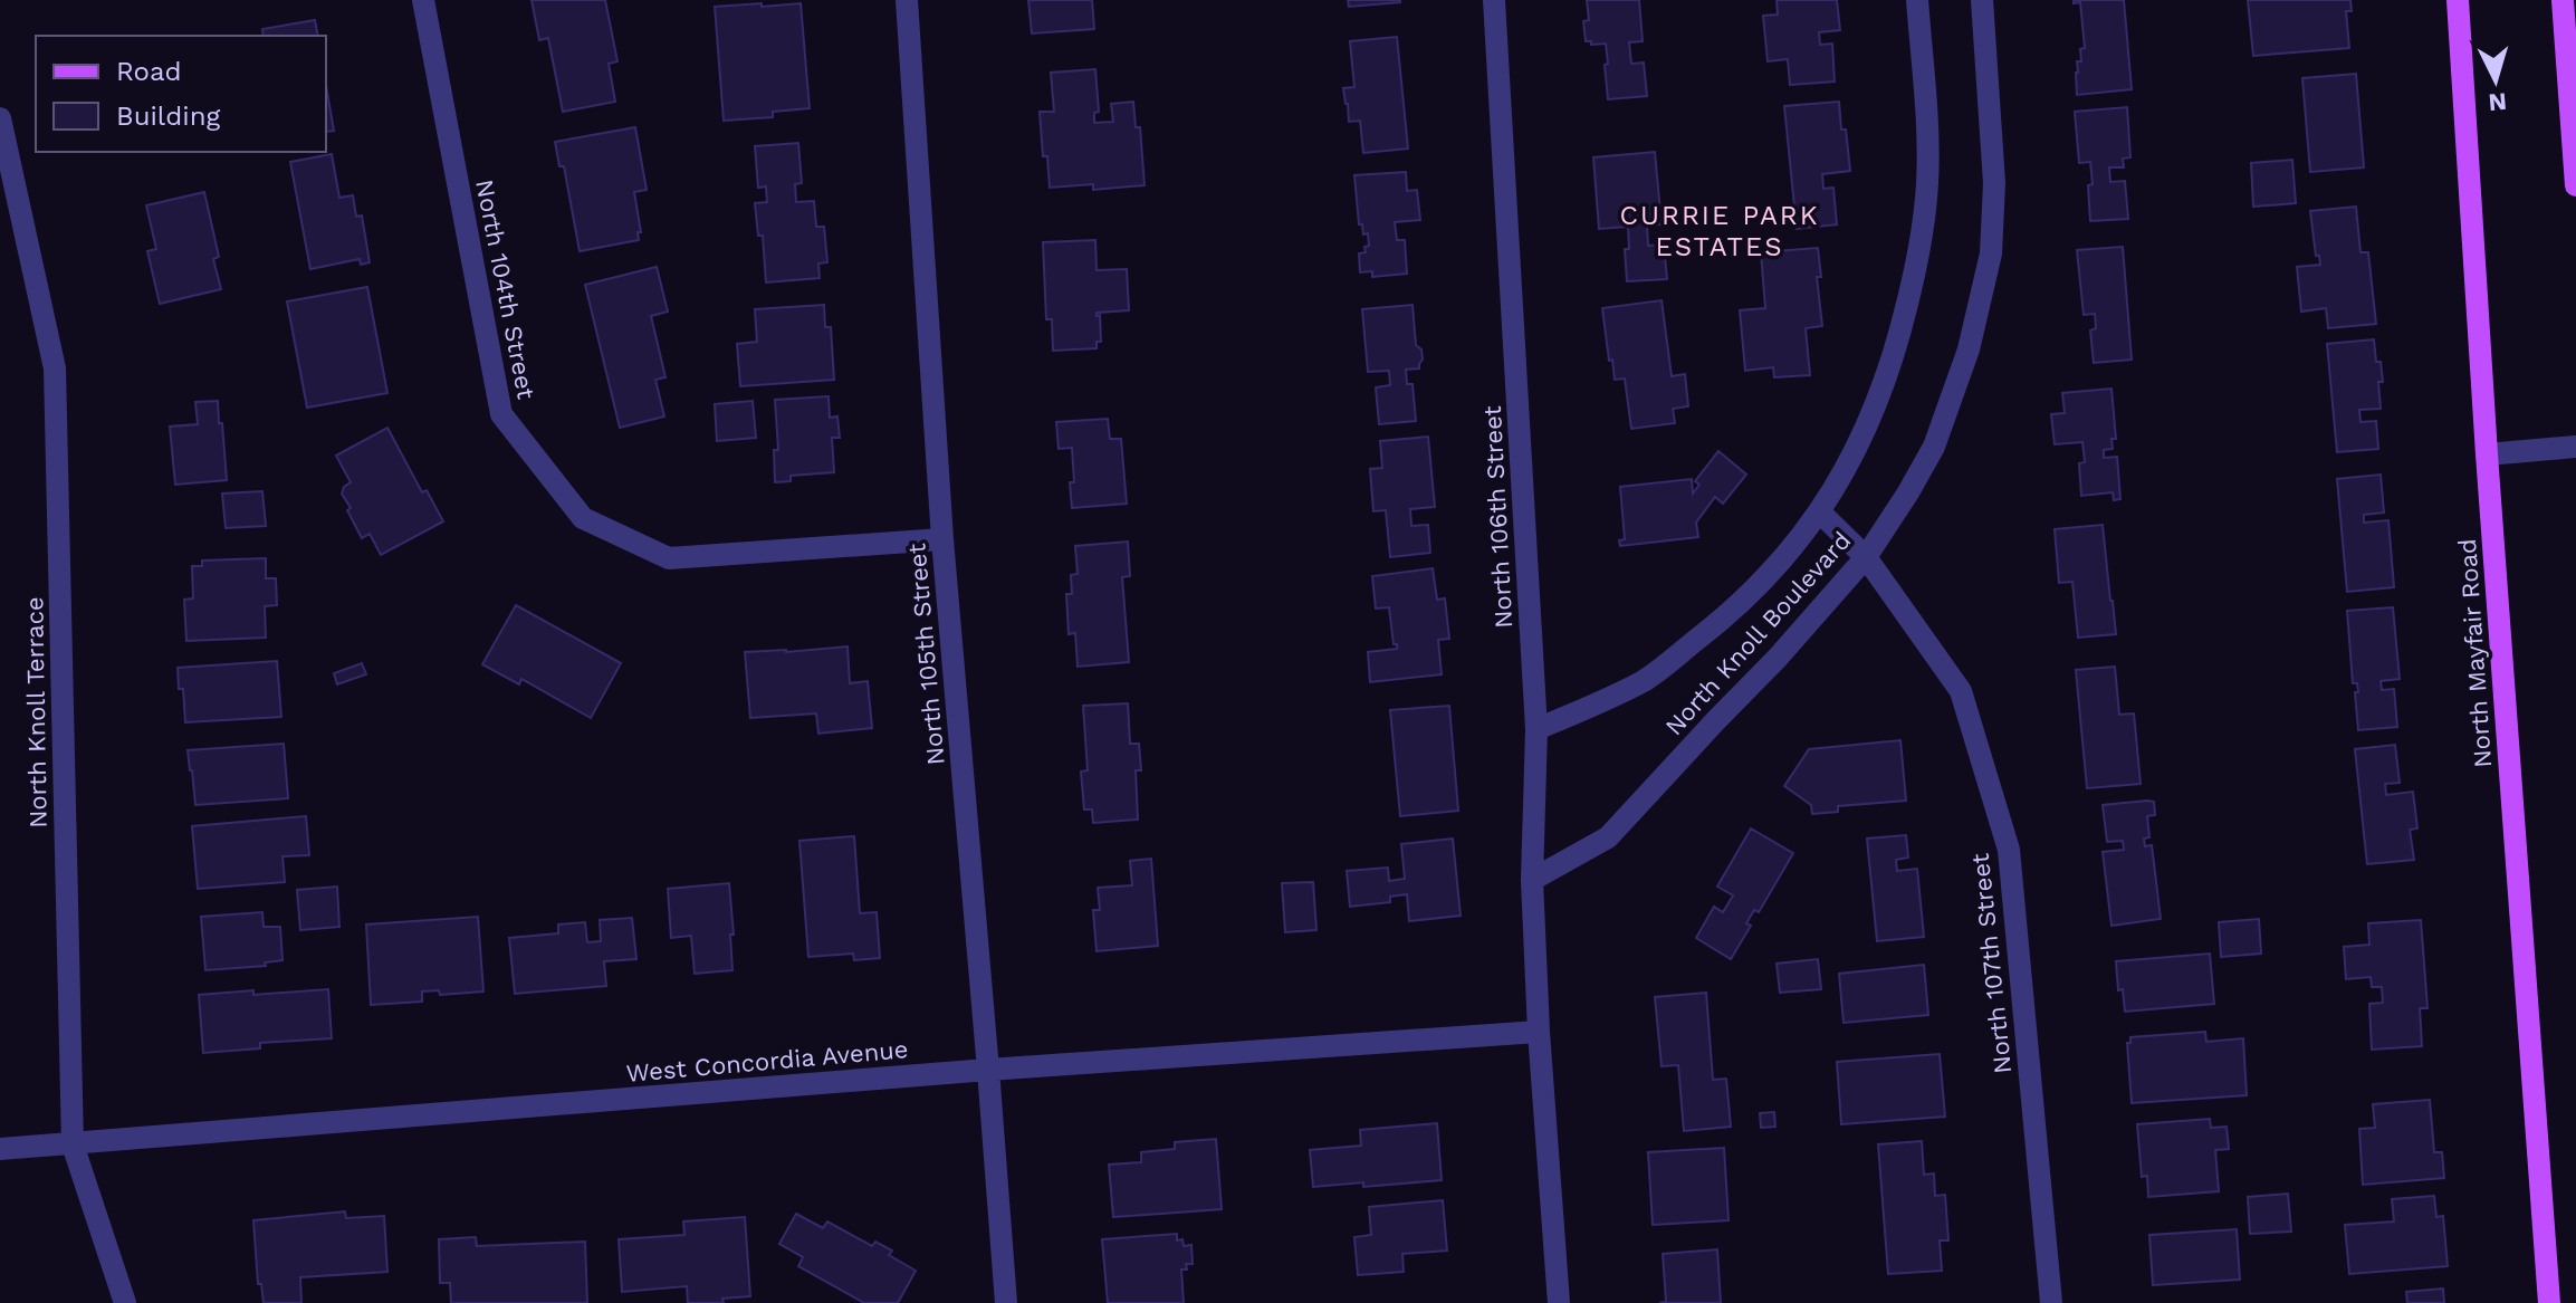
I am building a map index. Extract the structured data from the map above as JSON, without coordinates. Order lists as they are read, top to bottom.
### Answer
{
  "streets": {
    "main road": ["North Mayfair Road"],
    "street": [
      "North 104th Street",
      "North 106th Street",
      "North Knoll Boulevard",
      "North 105th Street",
      "North Knoll Terrace",
      "North 107th Street",
      "West Concordia Avenue"
    ]
  },
  "crossings": [
    ["North 104th Street", "North 105th Street"],
    ["North 106th Street", "North Knoll Boulevard"],
    ["North 106th Street", "West Concordia Avenue"],
    ["North Knoll Boulevard", "North 107th Street"],
    ["North 105th Street", "West Concordia Avenue"],
    ["North Knoll Terrace", "West Concordia Avenue"]
  ],
  "districts": ["CURRIE PARK ESTATES"],
  "legend": ["Road", "Building"],
  "north": "bottom"
}
